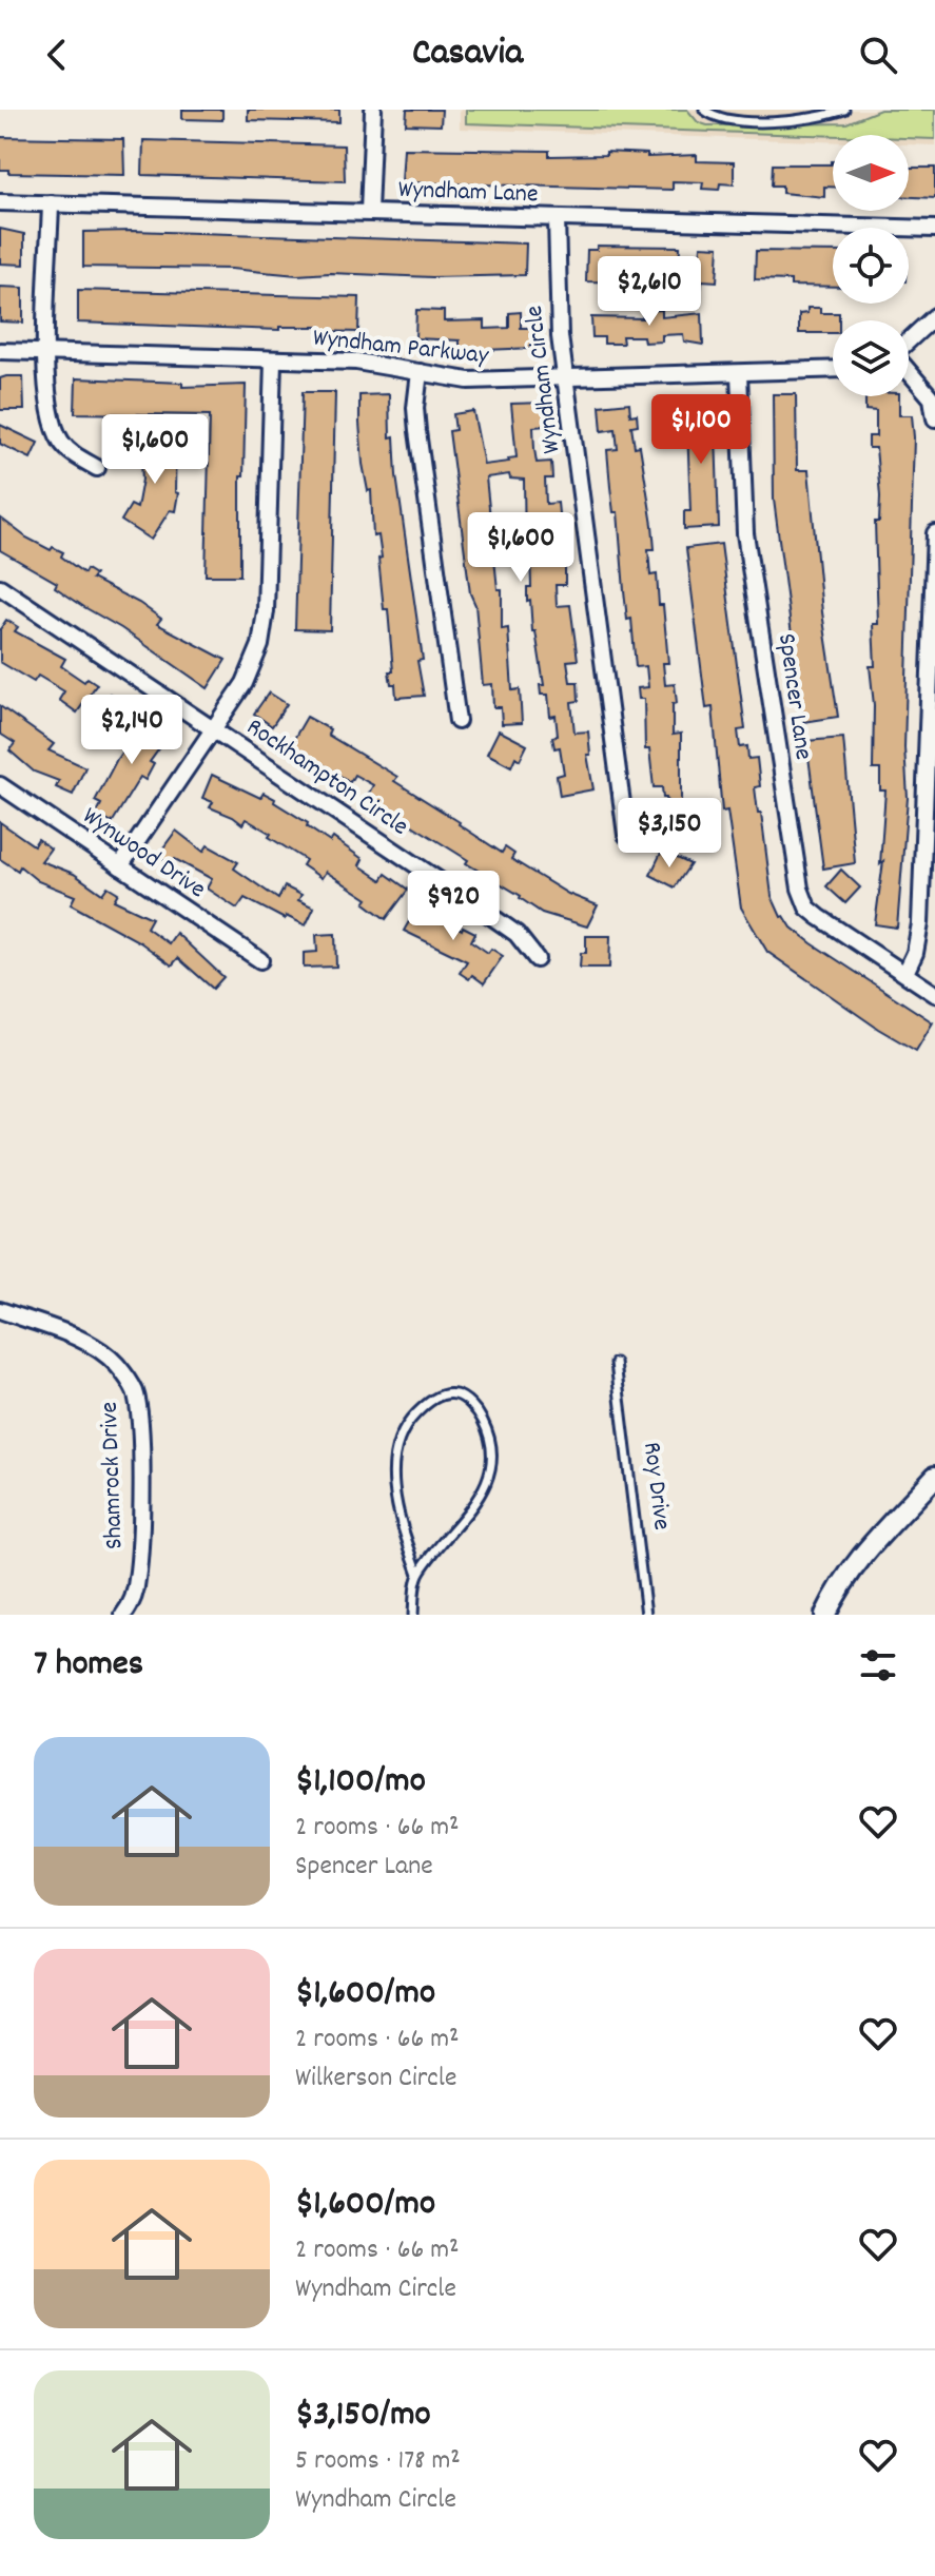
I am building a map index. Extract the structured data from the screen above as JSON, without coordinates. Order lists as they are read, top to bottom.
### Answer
{
  "streets": {
    "street": [
      "Wyndham Lane",
      "Wyndham Parkway",
      "Wyndham Circle",
      "Spencer Lane",
      "Rockhampton Circle",
      "Wynwood Drive",
      "Shamrock Drive"
    ],
    "lane": ["Roy Drive"]
  },
  "crossings": [
    ["Wyndham Lane", "Wyndham Circle"],
    ["Wyndham Parkway", "Wyndham Circle"],
    ["Wyndham Parkway", "Spencer Lane"]
  ],
  "north": "right",
  "page": {
    "header": "Casavia",
    "price": [
      "$2,610",
      "$1,100",
      "$1,600",
      "$1,600",
      "$2,140",
      "$3,150",
      "$920"
    ],
    "heading": "7 homes",
    "list": [
      {
        "name": "$1,100/mo",
        "note": "2 rooms · 66 m² · Spencer Lane"
      },
      {
        "name": "$1,600/mo",
        "note": "2 rooms · 66 m² · Wilkerson Circle"
      },
      {
        "name": "$1,600/mo",
        "note": "2 rooms · 66 m² · Wyndham Circle"
      },
      {
        "name": "$3,150/mo",
        "note": "5 rooms · 178 m² · Wyndham Circle"
      }
    ]
  }
}
